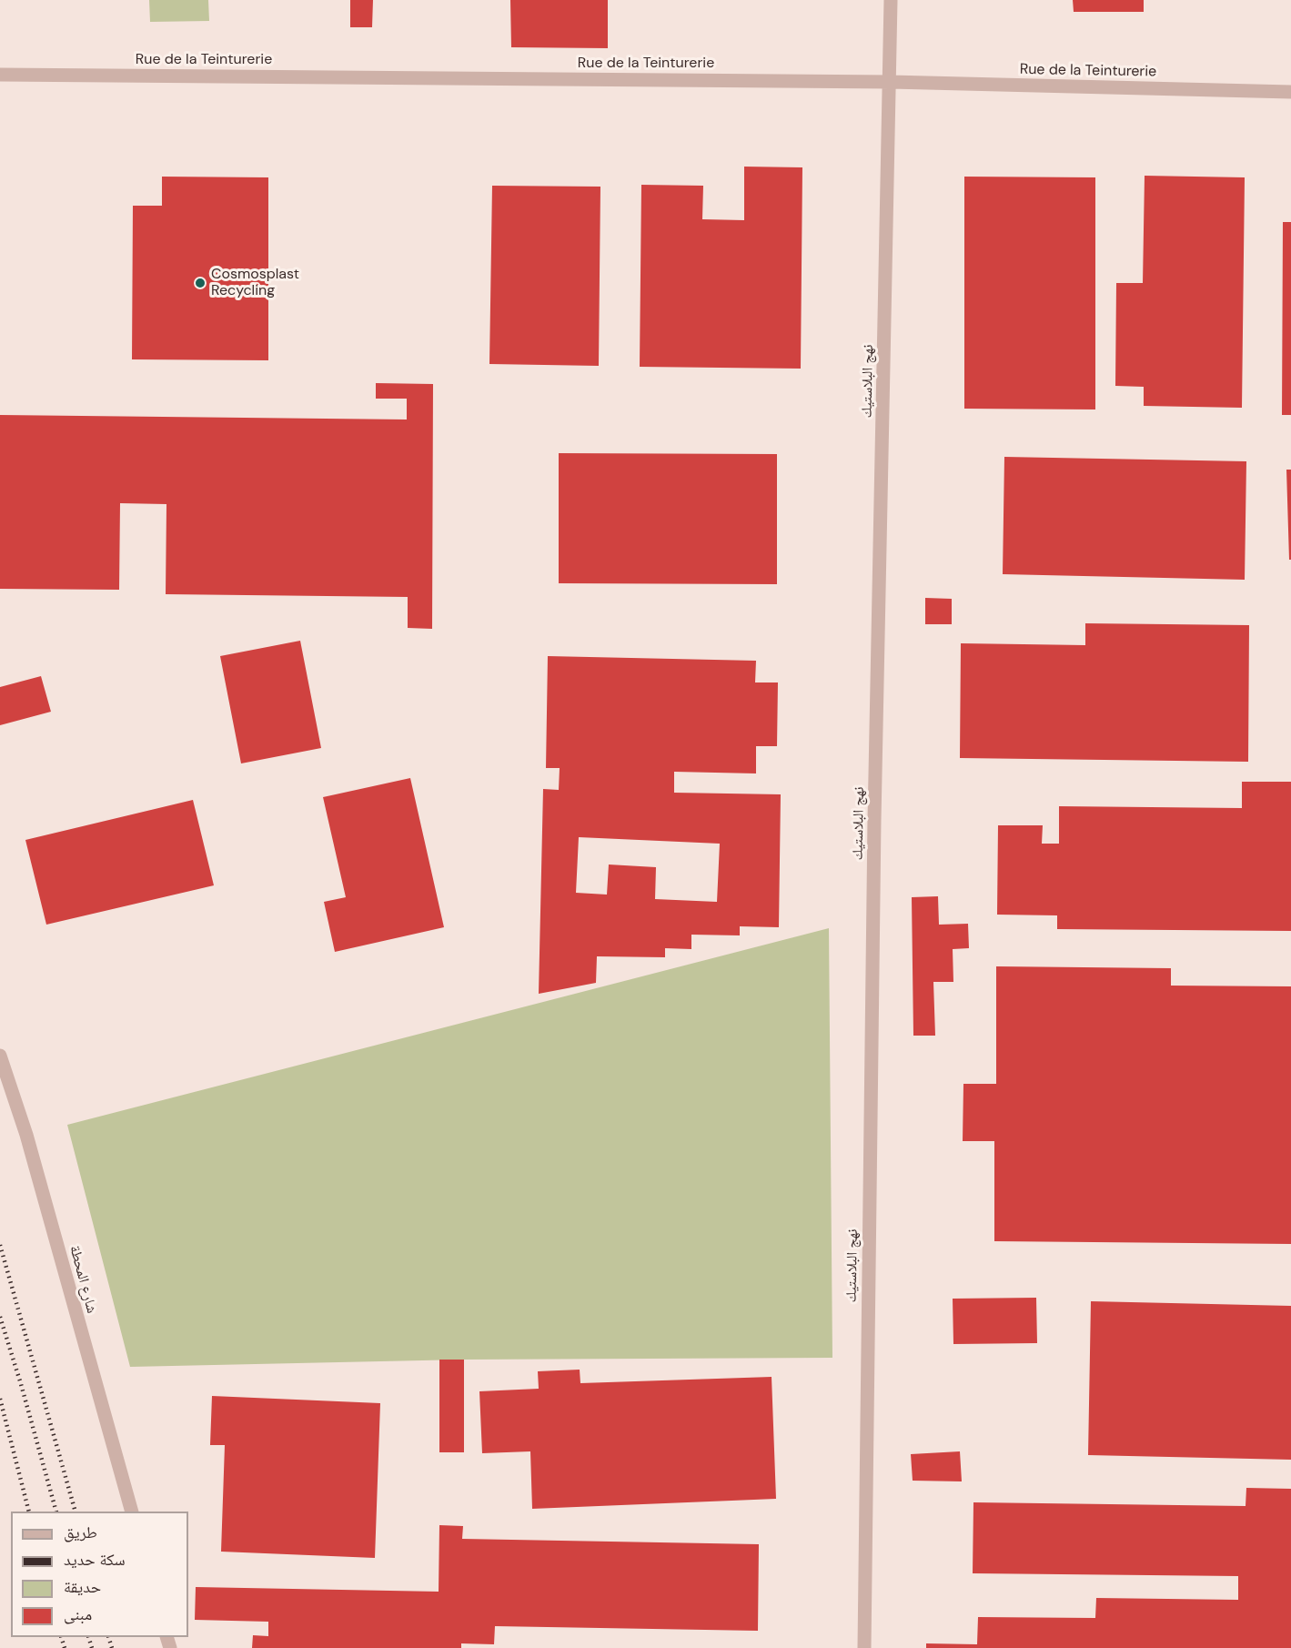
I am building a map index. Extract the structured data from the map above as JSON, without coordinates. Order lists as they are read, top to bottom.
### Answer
{
  "streets": {
    "street": ["Rue de la Teinturerie", "نهج البلاستيك", "شارع المحطة"]
  },
  "crossings": [
    ["Rue de la Teinturerie", "نهج البلاستيك"]
  ],
  "places": ["Cosmosplast Recycling"],
  "legend": [
    "طريق",
    "سكة حديد",
    "حديقة",
    "مبنى"
  ]
}
